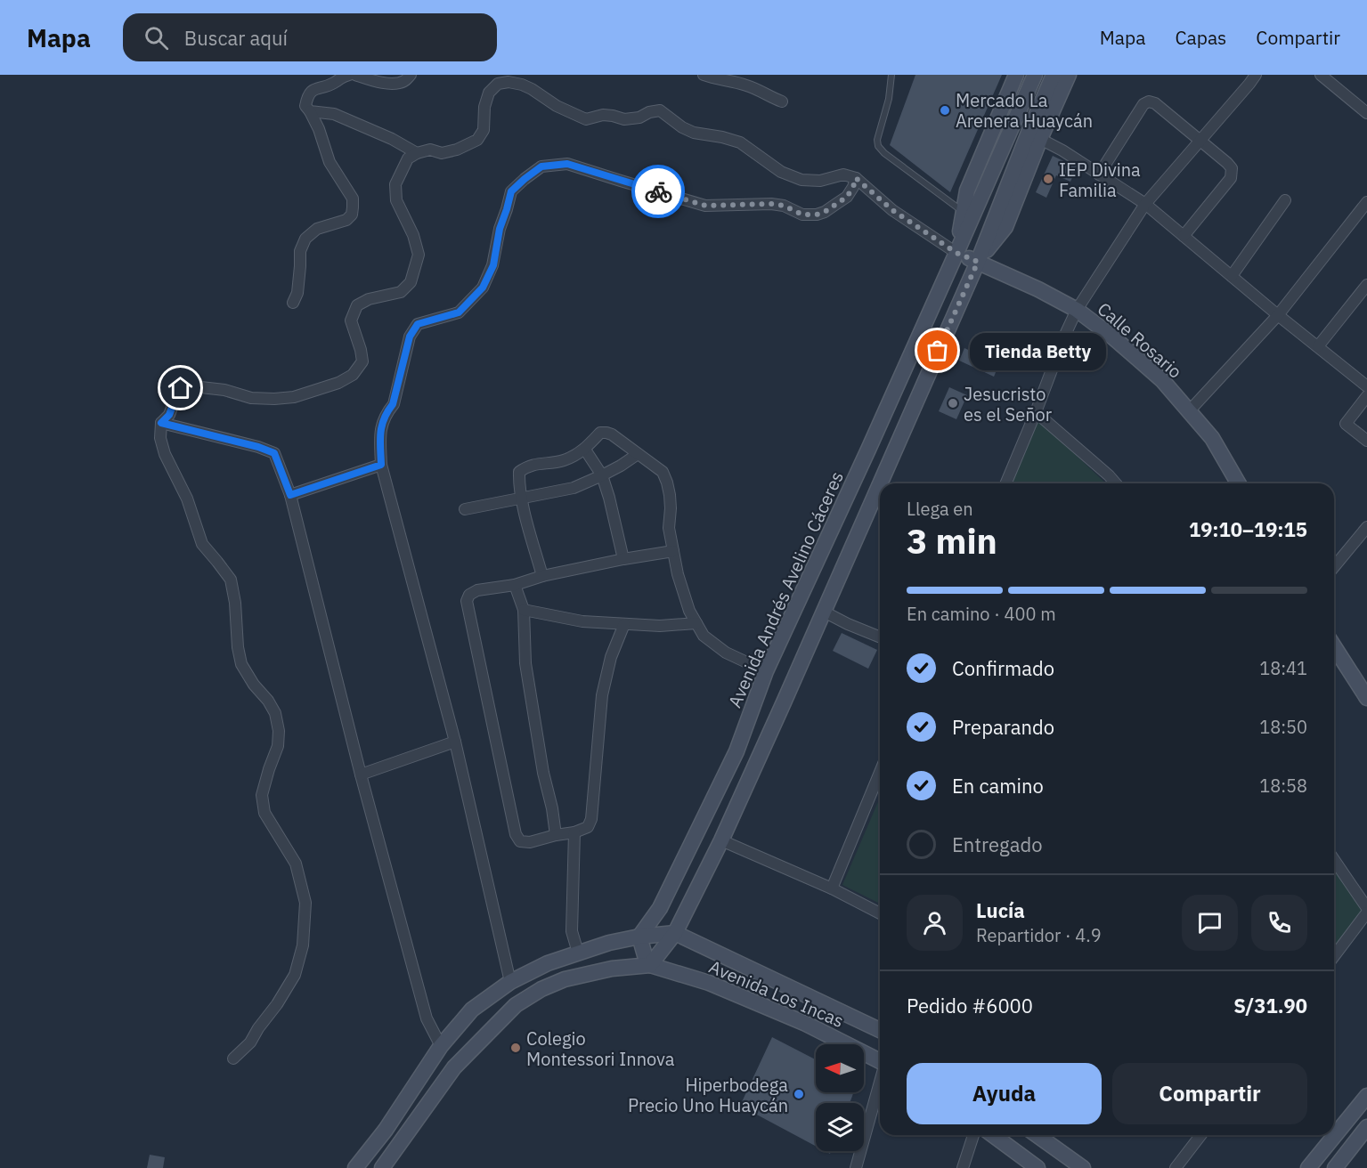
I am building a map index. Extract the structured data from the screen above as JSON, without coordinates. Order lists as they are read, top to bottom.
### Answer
{
  "streets": {
    "main road": ["Calle Rosario", "Avenida Andrés Avelino Cáceres", "Avenida Los Incas"]
  },
  "crossings": [
    ["Calle Rosario", "Avenida Andrés Avelino Cáceres"]
  ],
  "places": [
    "Mercado La Arenera Huaycán",
    "IEP Divina Familia",
    "Tienda Betty",
    "Jesucristo es el Señor",
    "Colegio Montessori Innova",
    "Hiperbodega Precio Uno Huaycán"
  ],
  "north": "left",
  "page": {
    "header": "Mapa",
    "search": "Buscar aquí",
    "nav": ["Mapa", "Capas", "Compartir"],
    "bubble": "Tienda Betty",
    "heading": ["3 min", "Llega en", "19:10–19:15"],
    "panel": [
      "Lucía",
      "Repartidor · 4.9",
      "Pedido #6000",
      "S/31.90"
    ],
    "bar": "En camino · 400 m",
    "list": [
      ["Confirmado", "18:41"],
      ["Preparando", "18:50"],
      ["En camino", "18:58"],
      "Entregado"
    ],
    "buttons": ["Ayuda", "Compartir"]
  }
}
